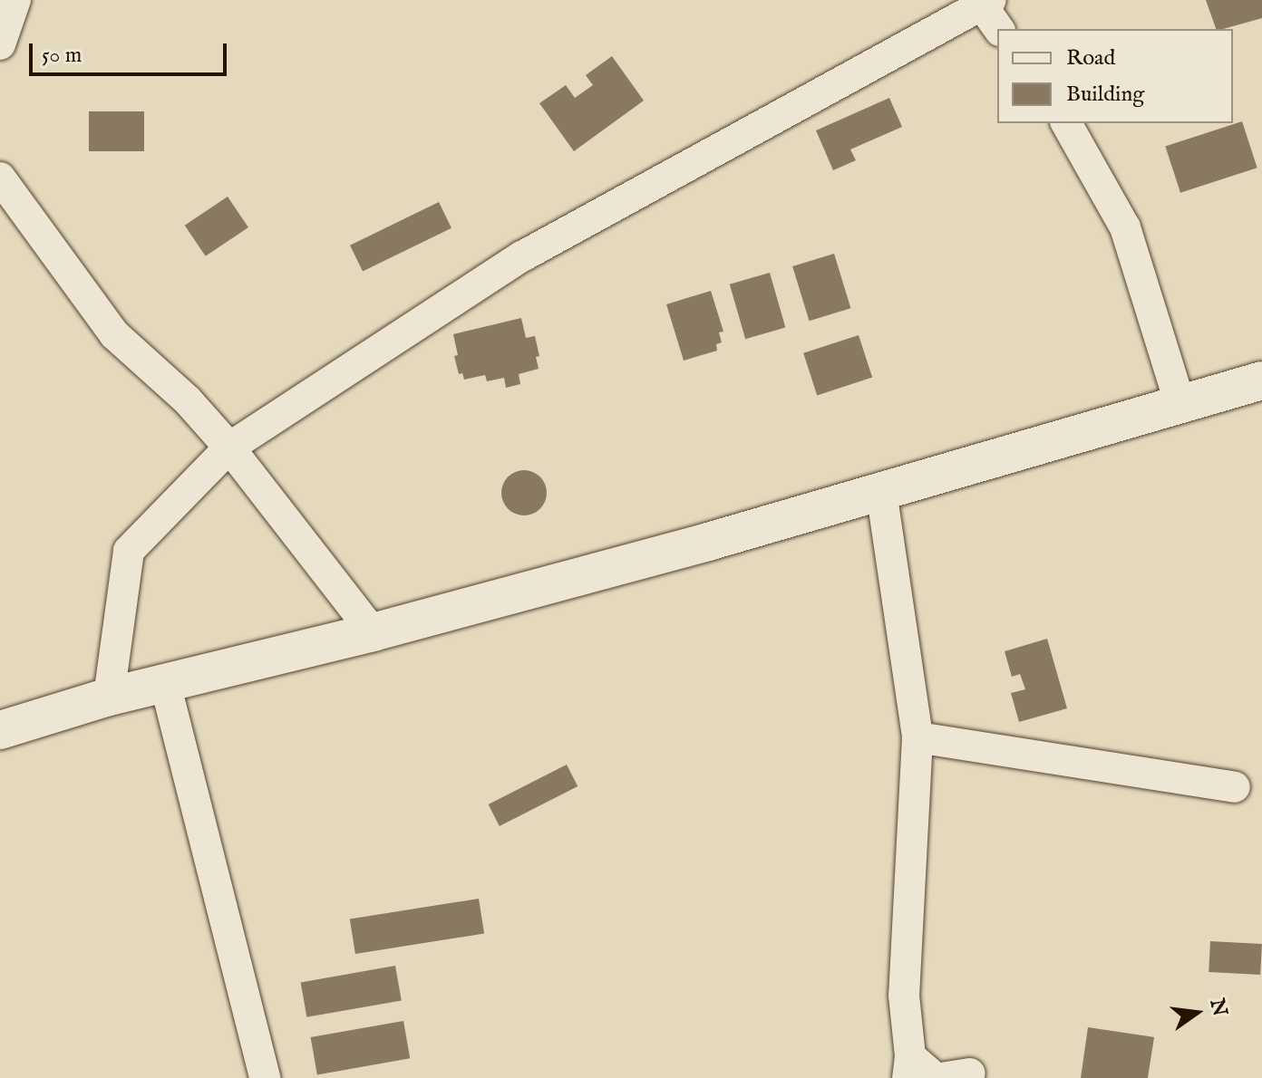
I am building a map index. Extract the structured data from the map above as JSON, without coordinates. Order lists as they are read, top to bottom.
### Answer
{
  "legend": ["Road", "Building"],
  "scale_bar": "50 m",
  "north": "right"
}
